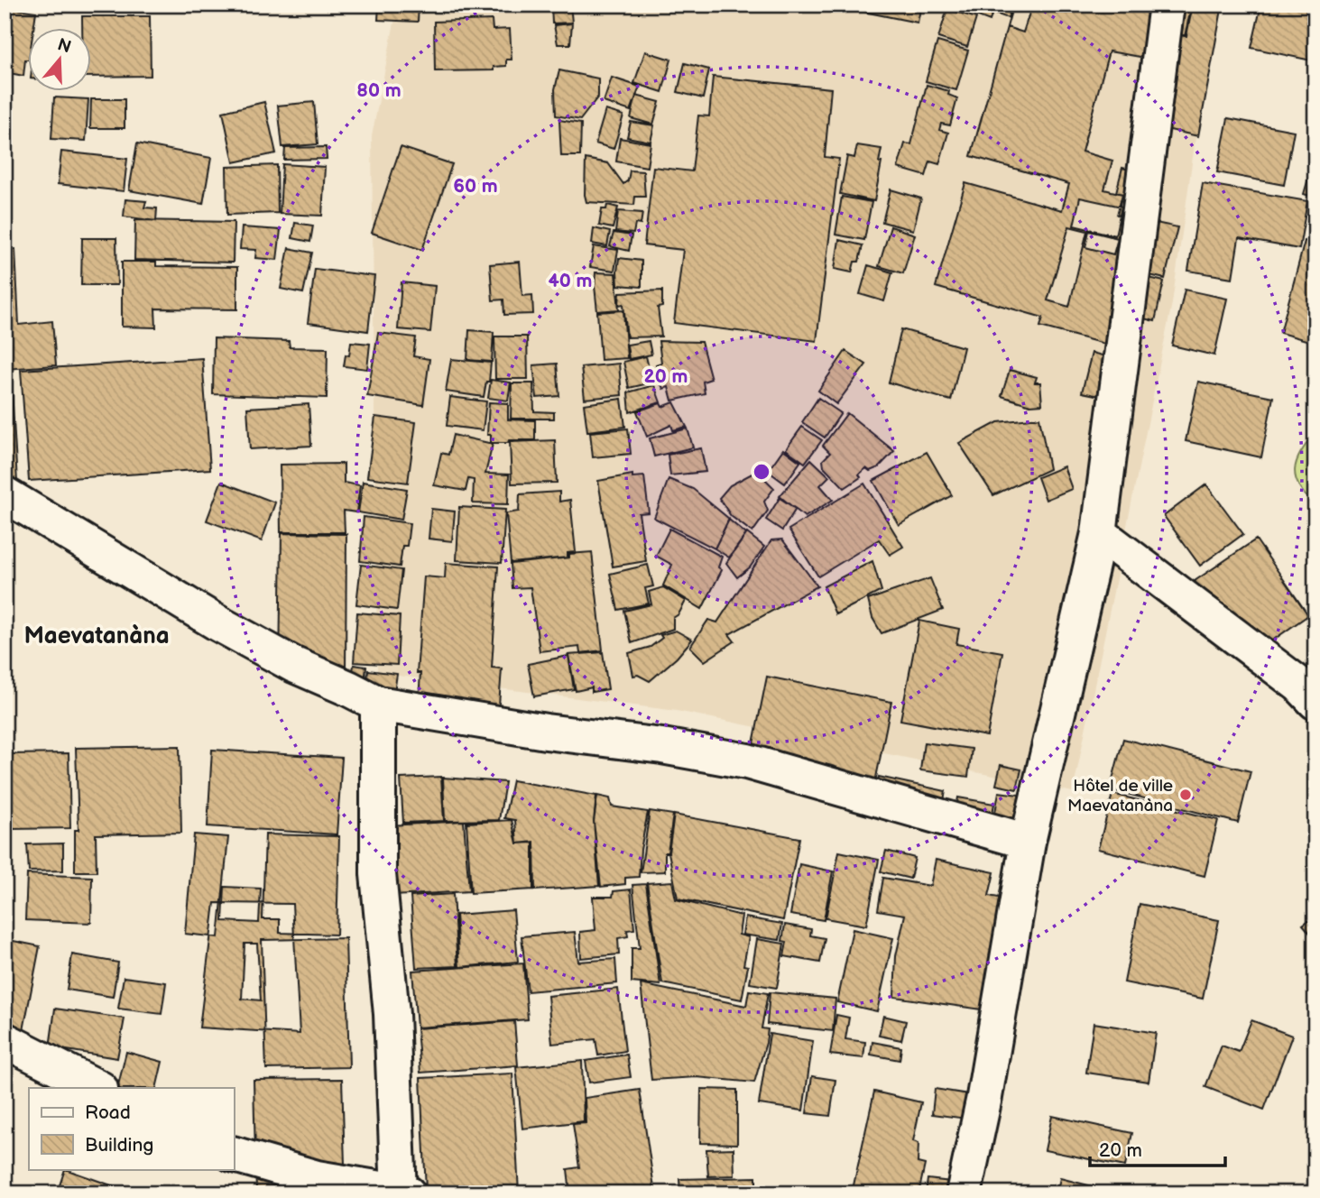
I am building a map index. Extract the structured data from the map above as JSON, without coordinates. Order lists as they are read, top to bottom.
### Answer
{
  "districts": ["Maevatanàna"],
  "places": ["Hôtel de ville Maevatanàna"],
  "legend": ["Road", "Building"],
  "scale_bar": "20 m",
  "north": "top",
  "rings": [
    "80 m",
    "60 m",
    "40 m",
    "20 m"
  ]
}
